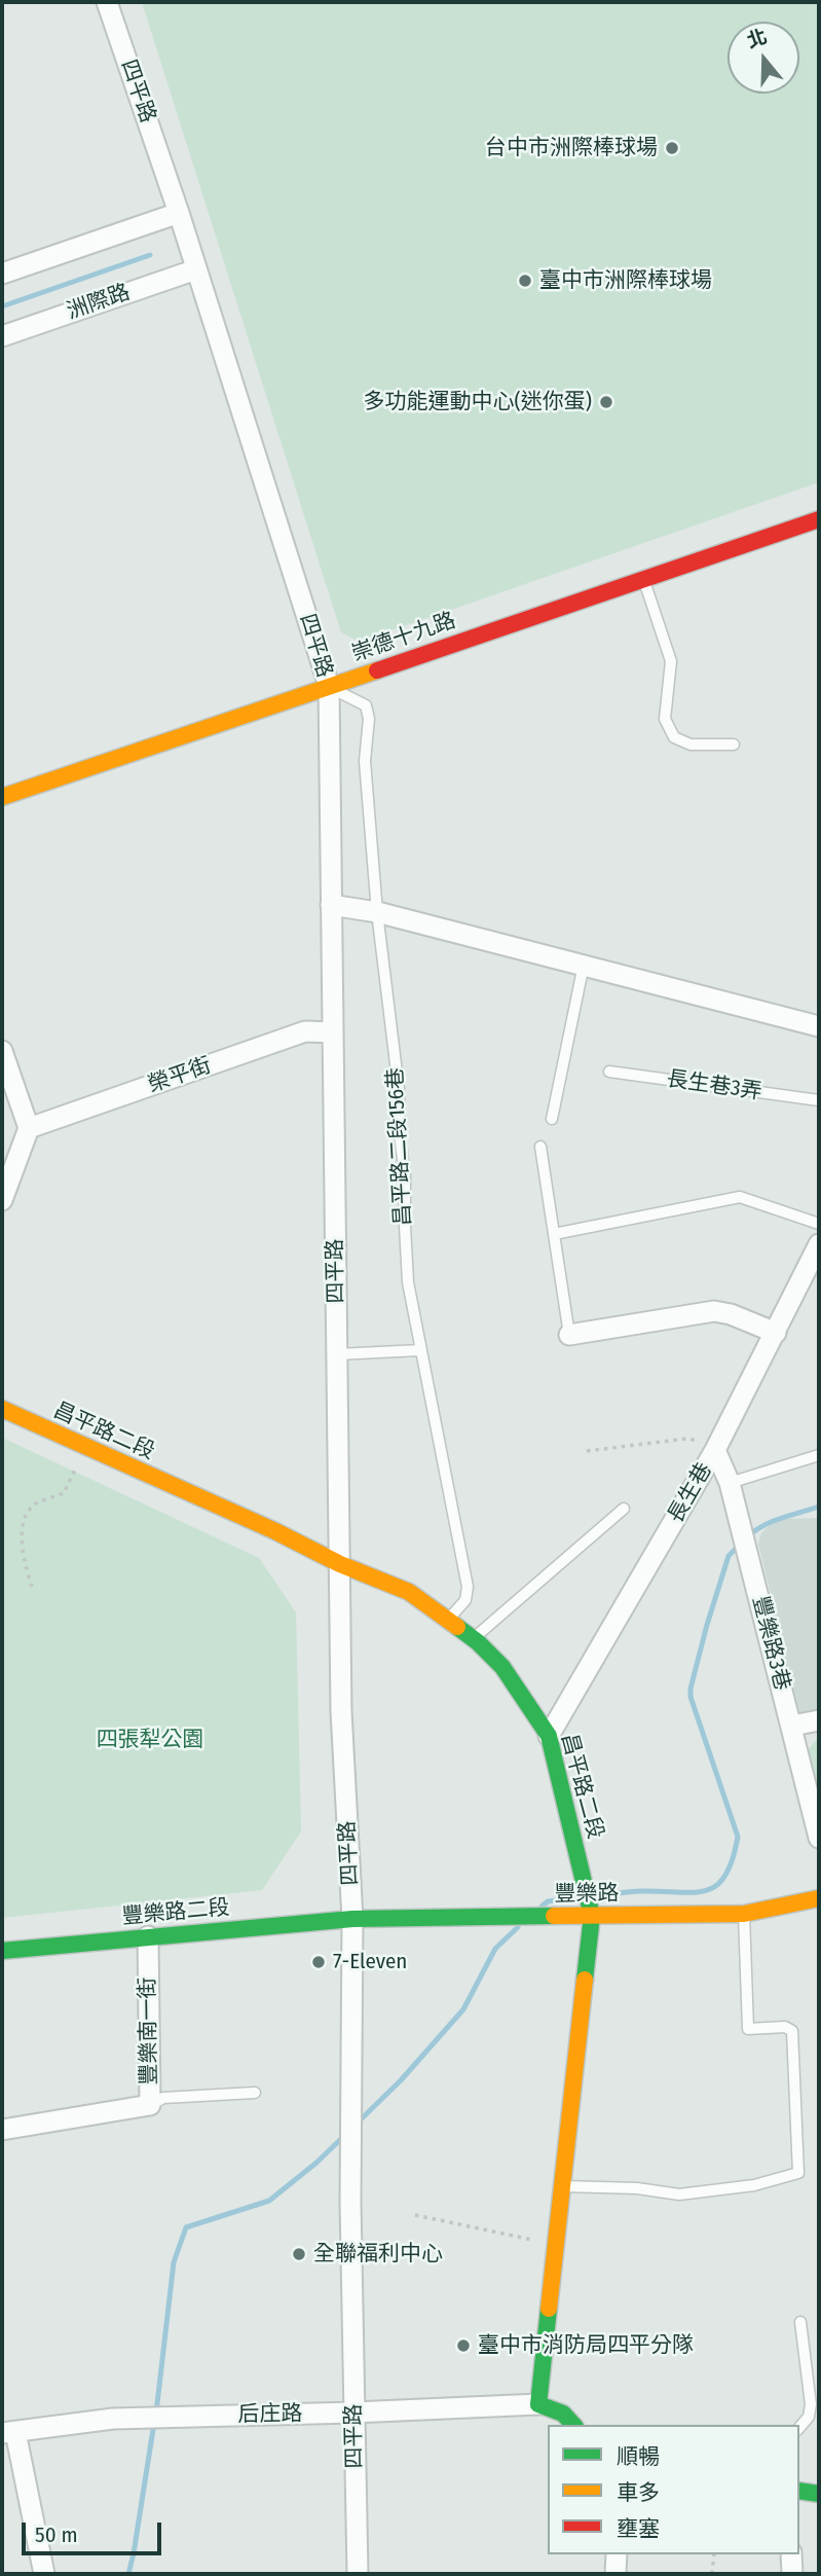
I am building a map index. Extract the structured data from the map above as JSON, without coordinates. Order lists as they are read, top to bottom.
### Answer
{
  "streets": {
    "street": [
      "四平路",
      "洲際路",
      "崇德十九路",
      "榮平街",
      "昌平路二段",
      "長生巷",
      "豐樂路3巷",
      "豐樂路",
      "豐樂路二段",
      "豐樂南一街",
      "后庄路"
    ],
    "lane": ["長生巷3弄", "昌平路二段156巷"]
  },
  "crossings": [
    ["四平路", "洲際路"],
    ["四平路", "崇德十九路"],
    ["四平路", "榮平街"],
    ["四平路", "昌平路二段156巷"],
    ["四平路", "昌平路二段"],
    ["四平路", "豐樂路"],
    ["四平路", "豐樂路二段"],
    ["四平路", "后庄路"],
    ["崇德十九路", "昌平路二段156巷"],
    ["昌平路二段156巷", "昌平路二段"],
    ["昌平路二段", "長生巷"],
    ["昌平路二段", "豐樂路"],
    ["昌平路二段", "后庄路"],
    ["長生巷", "豐樂路3巷"],
    ["豐樂路", "豐樂路二段"],
    ["豐樂路二段", "豐樂南一街"]
  ],
  "parks": ["四張犁公園"],
  "places": [
    "台中市洲際棒球場",
    "臺中市洲際棒球場",
    "多功能運動中心(迷你蛋)",
    "7-Eleven",
    "全聯福利中心",
    "臺中市消防局四平分隊"
  ],
  "legend": ["順暢", "車多", "壅塞"],
  "scale_bar": "50 m",
  "north": "top"
}
